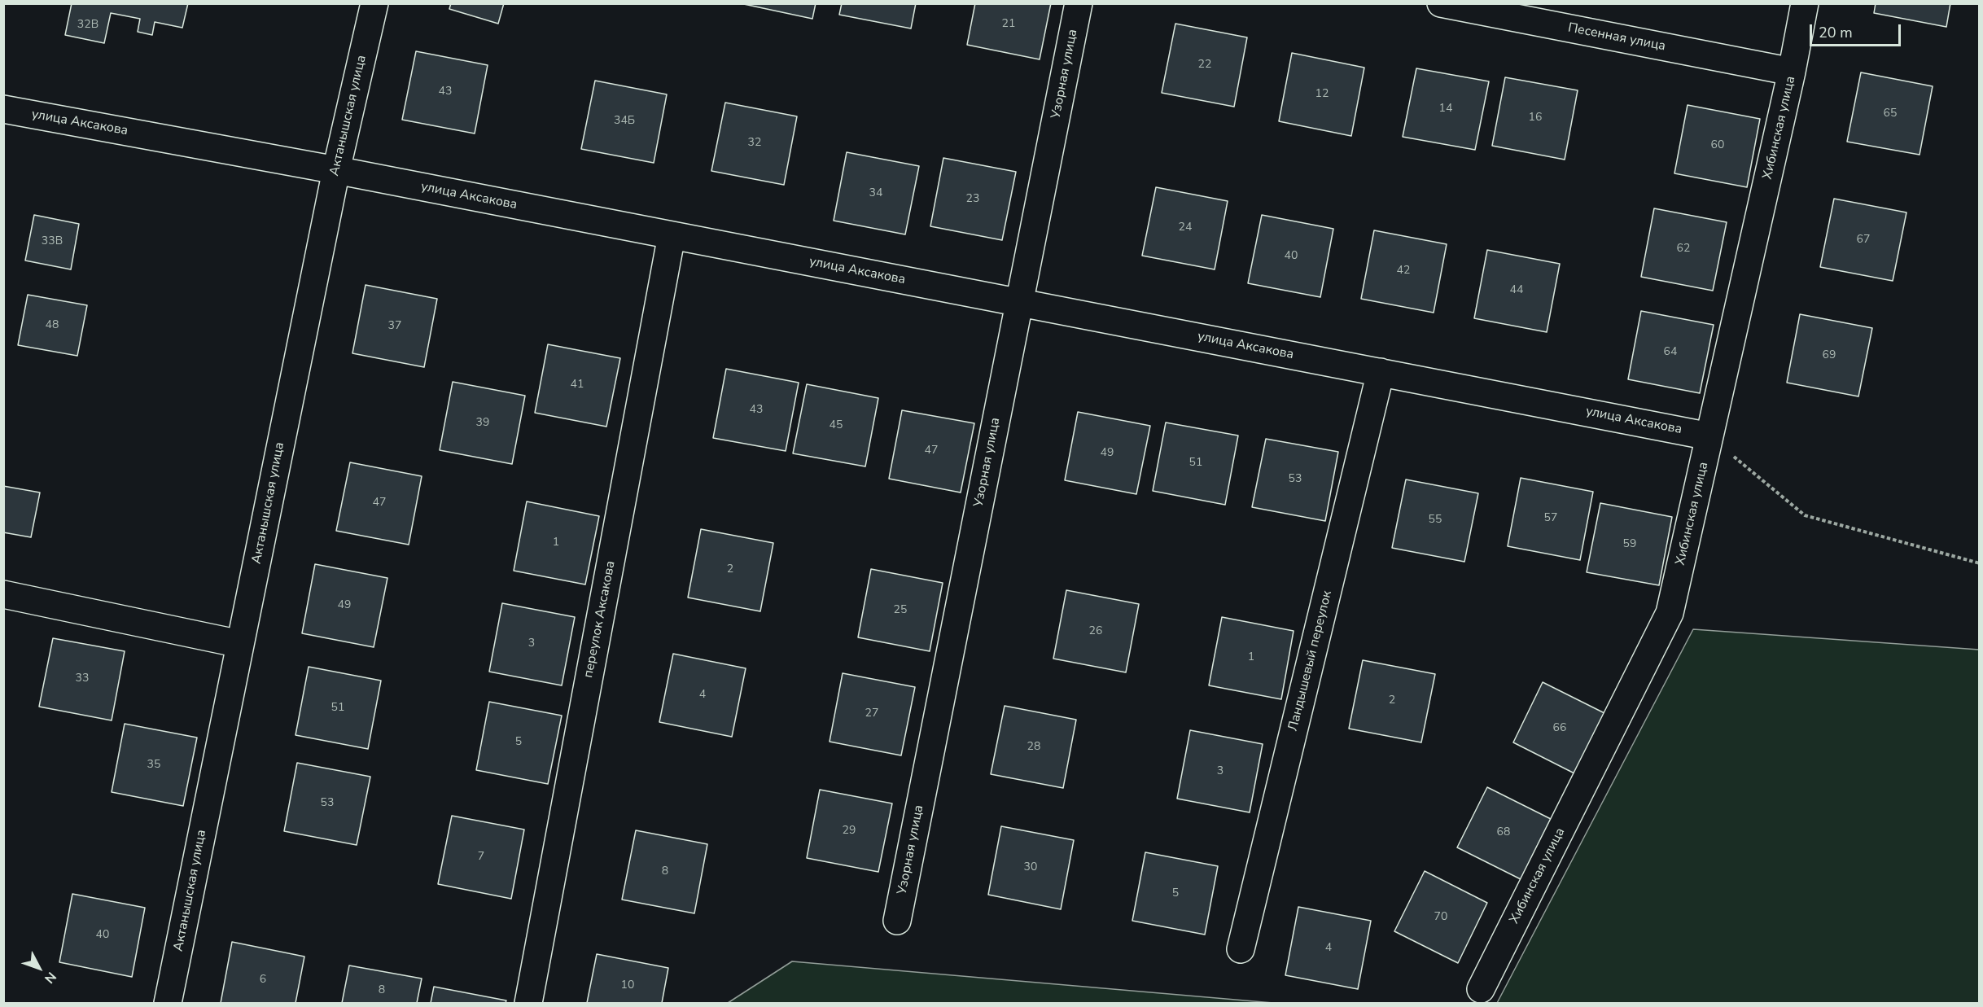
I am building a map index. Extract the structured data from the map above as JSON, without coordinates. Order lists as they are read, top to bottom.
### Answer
{
  "streets": {
    "street": [
      "Песенная улица",
      "Узорная улица",
      "Актанышская улица",
      "улица Аксакова",
      "Хибинская улица",
      "переулок Аксакова",
      "Ландышевый переулок"
    ]
  },
  "crossings": [
    ["Песенная улица", "Хибинская улица"],
    ["Узорная улица", "улица Аксакова"],
    ["Актанышская улица", "улица Аксакова"],
    ["улица Аксакова", "Хибинская улица"],
    ["улица Аксакова", "переулок Аксакова"],
    ["улица Аксакова", "Ландышевый переулок"]
  ],
  "house_numbers": [
    "21",
    "32В",
    "22",
    "43",
    "12",
    "14",
    "65",
    "16",
    "34Б",
    "32",
    "60",
    "34",
    "23",
    "24",
    "67",
    "33В",
    "62",
    "40",
    "42",
    "44",
    "48",
    "37",
    "64",
    "69",
    "41",
    "43",
    "39",
    "45",
    "47",
    "49",
    "51",
    "53",
    "47",
    "57",
    "55",
    "1",
    "59",
    "2",
    "49",
    "25",
    "26",
    "3",
    "1",
    "33",
    "4",
    "2",
    "51",
    "27",
    "66",
    "5",
    "28",
    "35",
    "3",
    "53",
    "29",
    "68",
    "7",
    "30",
    "8",
    "5",
    "70",
    "40",
    "4",
    "6",
    "10",
    "8"
  ],
  "scale_bar": "20 m",
  "north": "bottom right"
}
